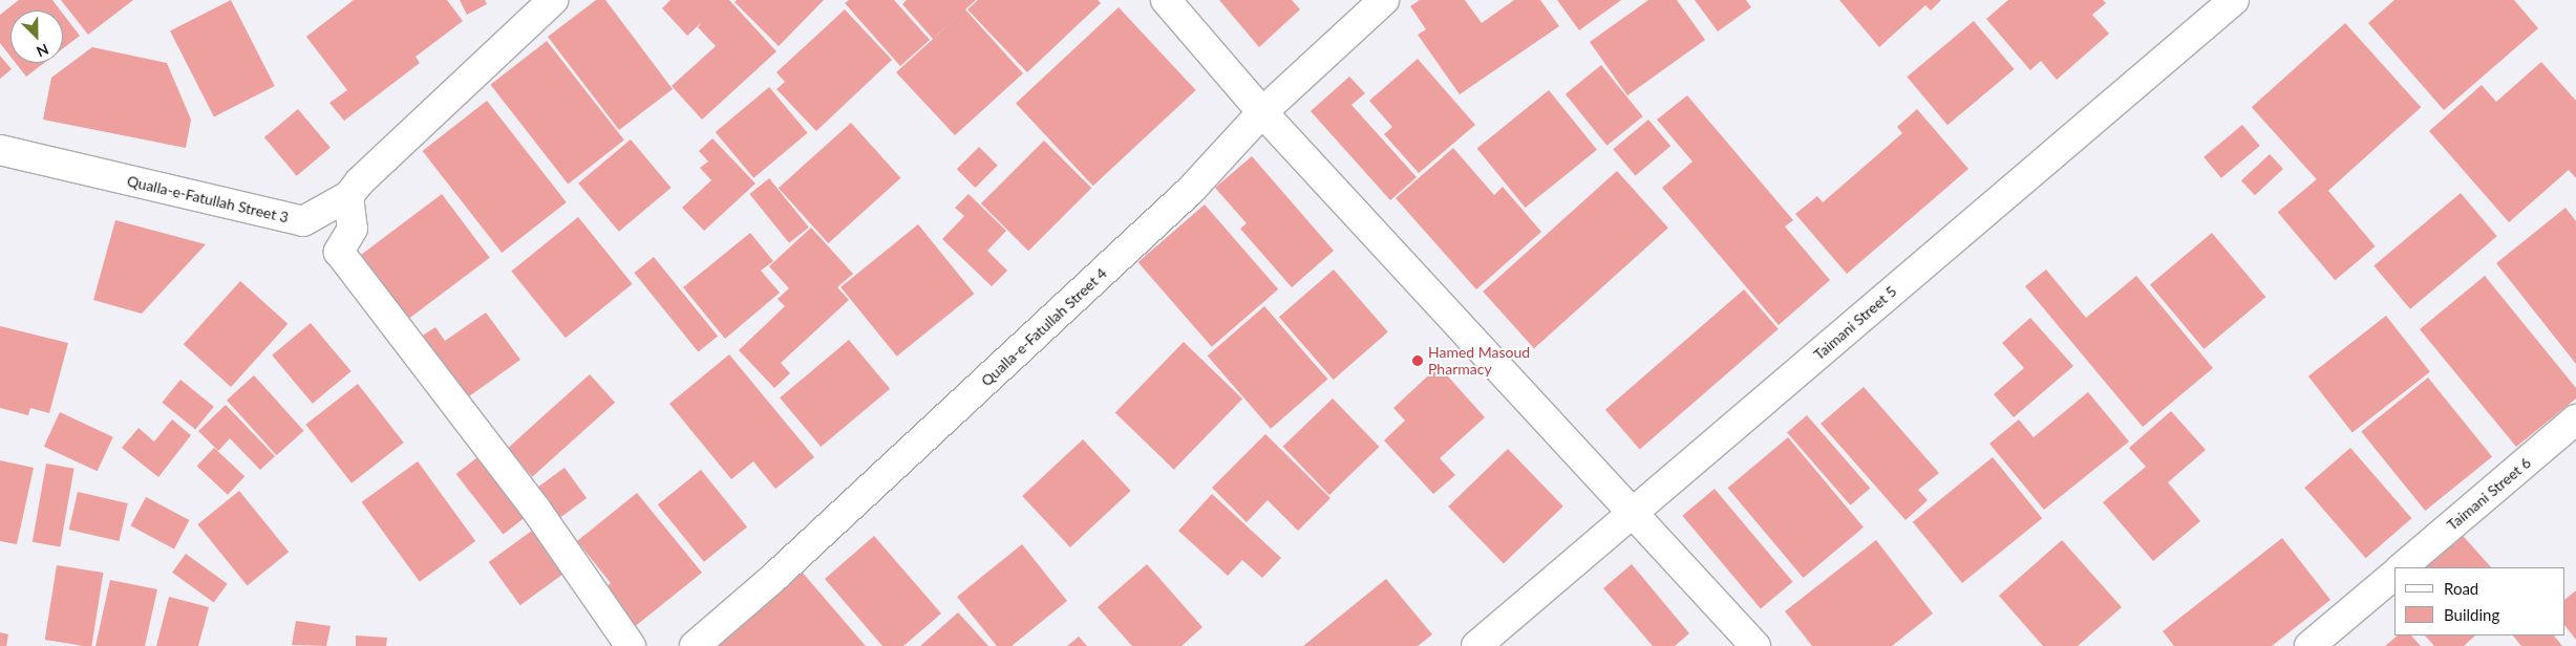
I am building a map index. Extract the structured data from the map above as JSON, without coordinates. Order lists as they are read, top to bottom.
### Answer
{
  "streets": {
    "street": [
      "Qualla-e-Fatullah Street 3",
      "Taimani Street 5",
      "Qualla-e-Fatullah Street 4",
      "Taimani Street 6"
    ]
  },
  "places": ["Hamed Masoud Pharmacy"],
  "legend": ["Road", "Building"],
  "north": "bottom right"
}
